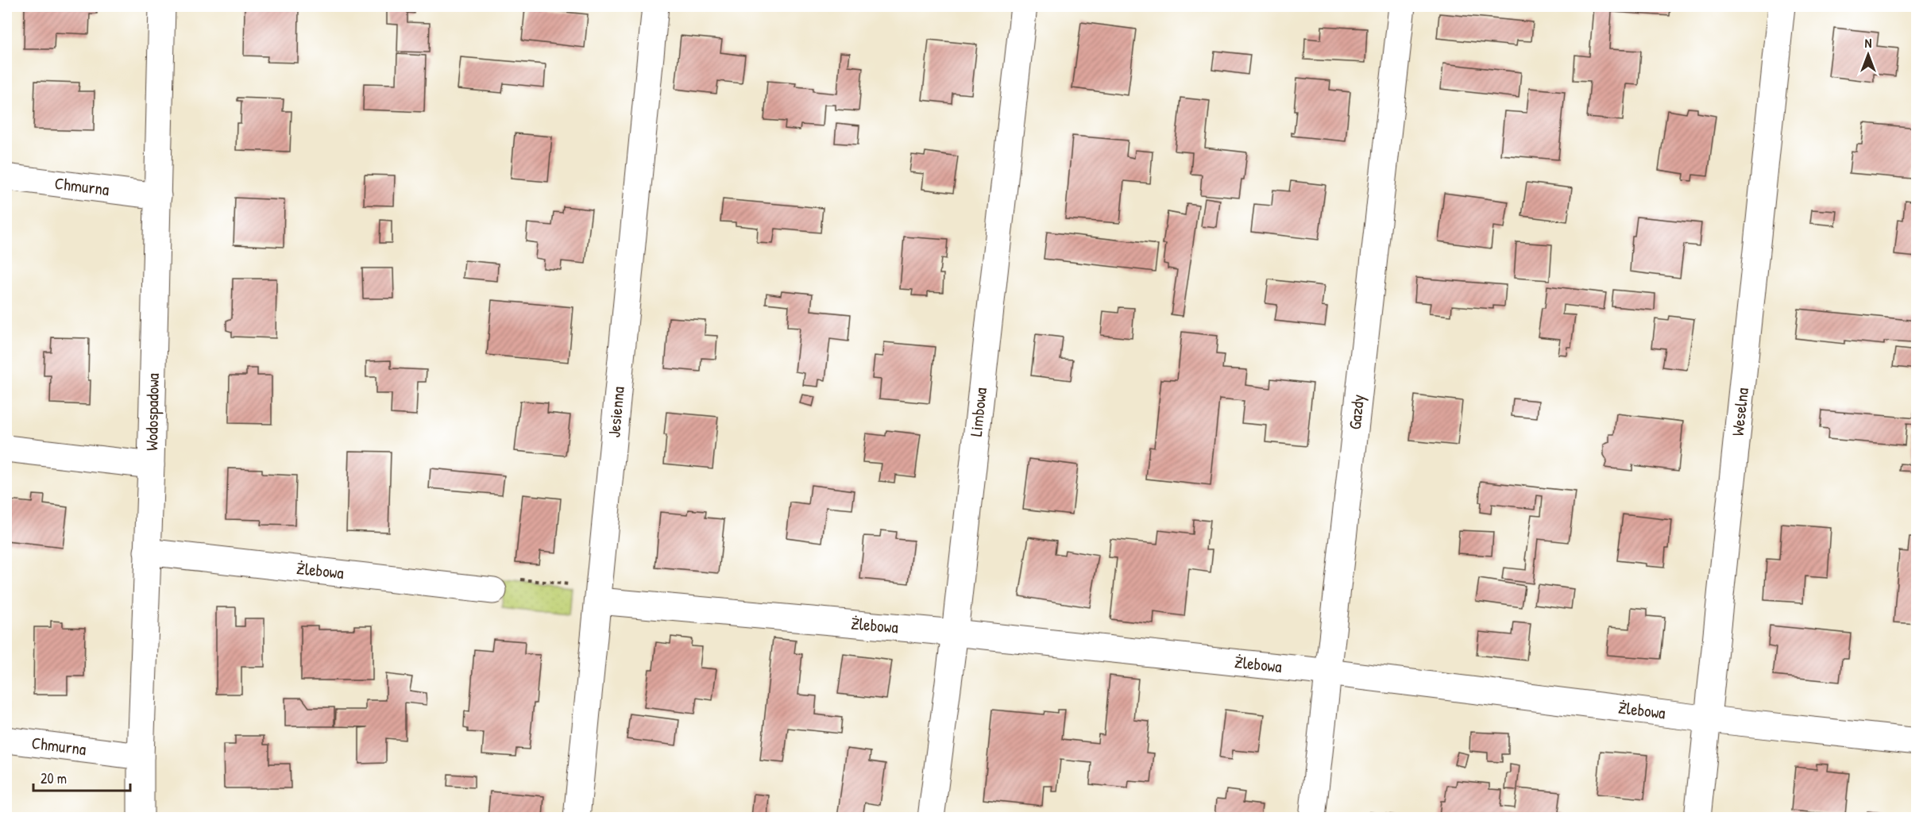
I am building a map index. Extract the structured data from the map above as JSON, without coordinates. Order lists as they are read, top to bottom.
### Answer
{
  "streets": {
    "street": [
      "Chmurna",
      "Wodospadowa",
      "Jesienna",
      "Limbowa",
      "Gazdy",
      "Weselna",
      "Żlebowa"
    ]
  },
  "crossings": [
    ["Chmurna", "Wodospadowa"],
    ["Wodospadowa", "Żlebowa"],
    ["Jesienna", "Żlebowa"],
    ["Limbowa", "Żlebowa"],
    ["Gazdy", "Żlebowa"],
    ["Weselna", "Żlebowa"]
  ],
  "scale_bar": "20 m",
  "north": "top"
}
